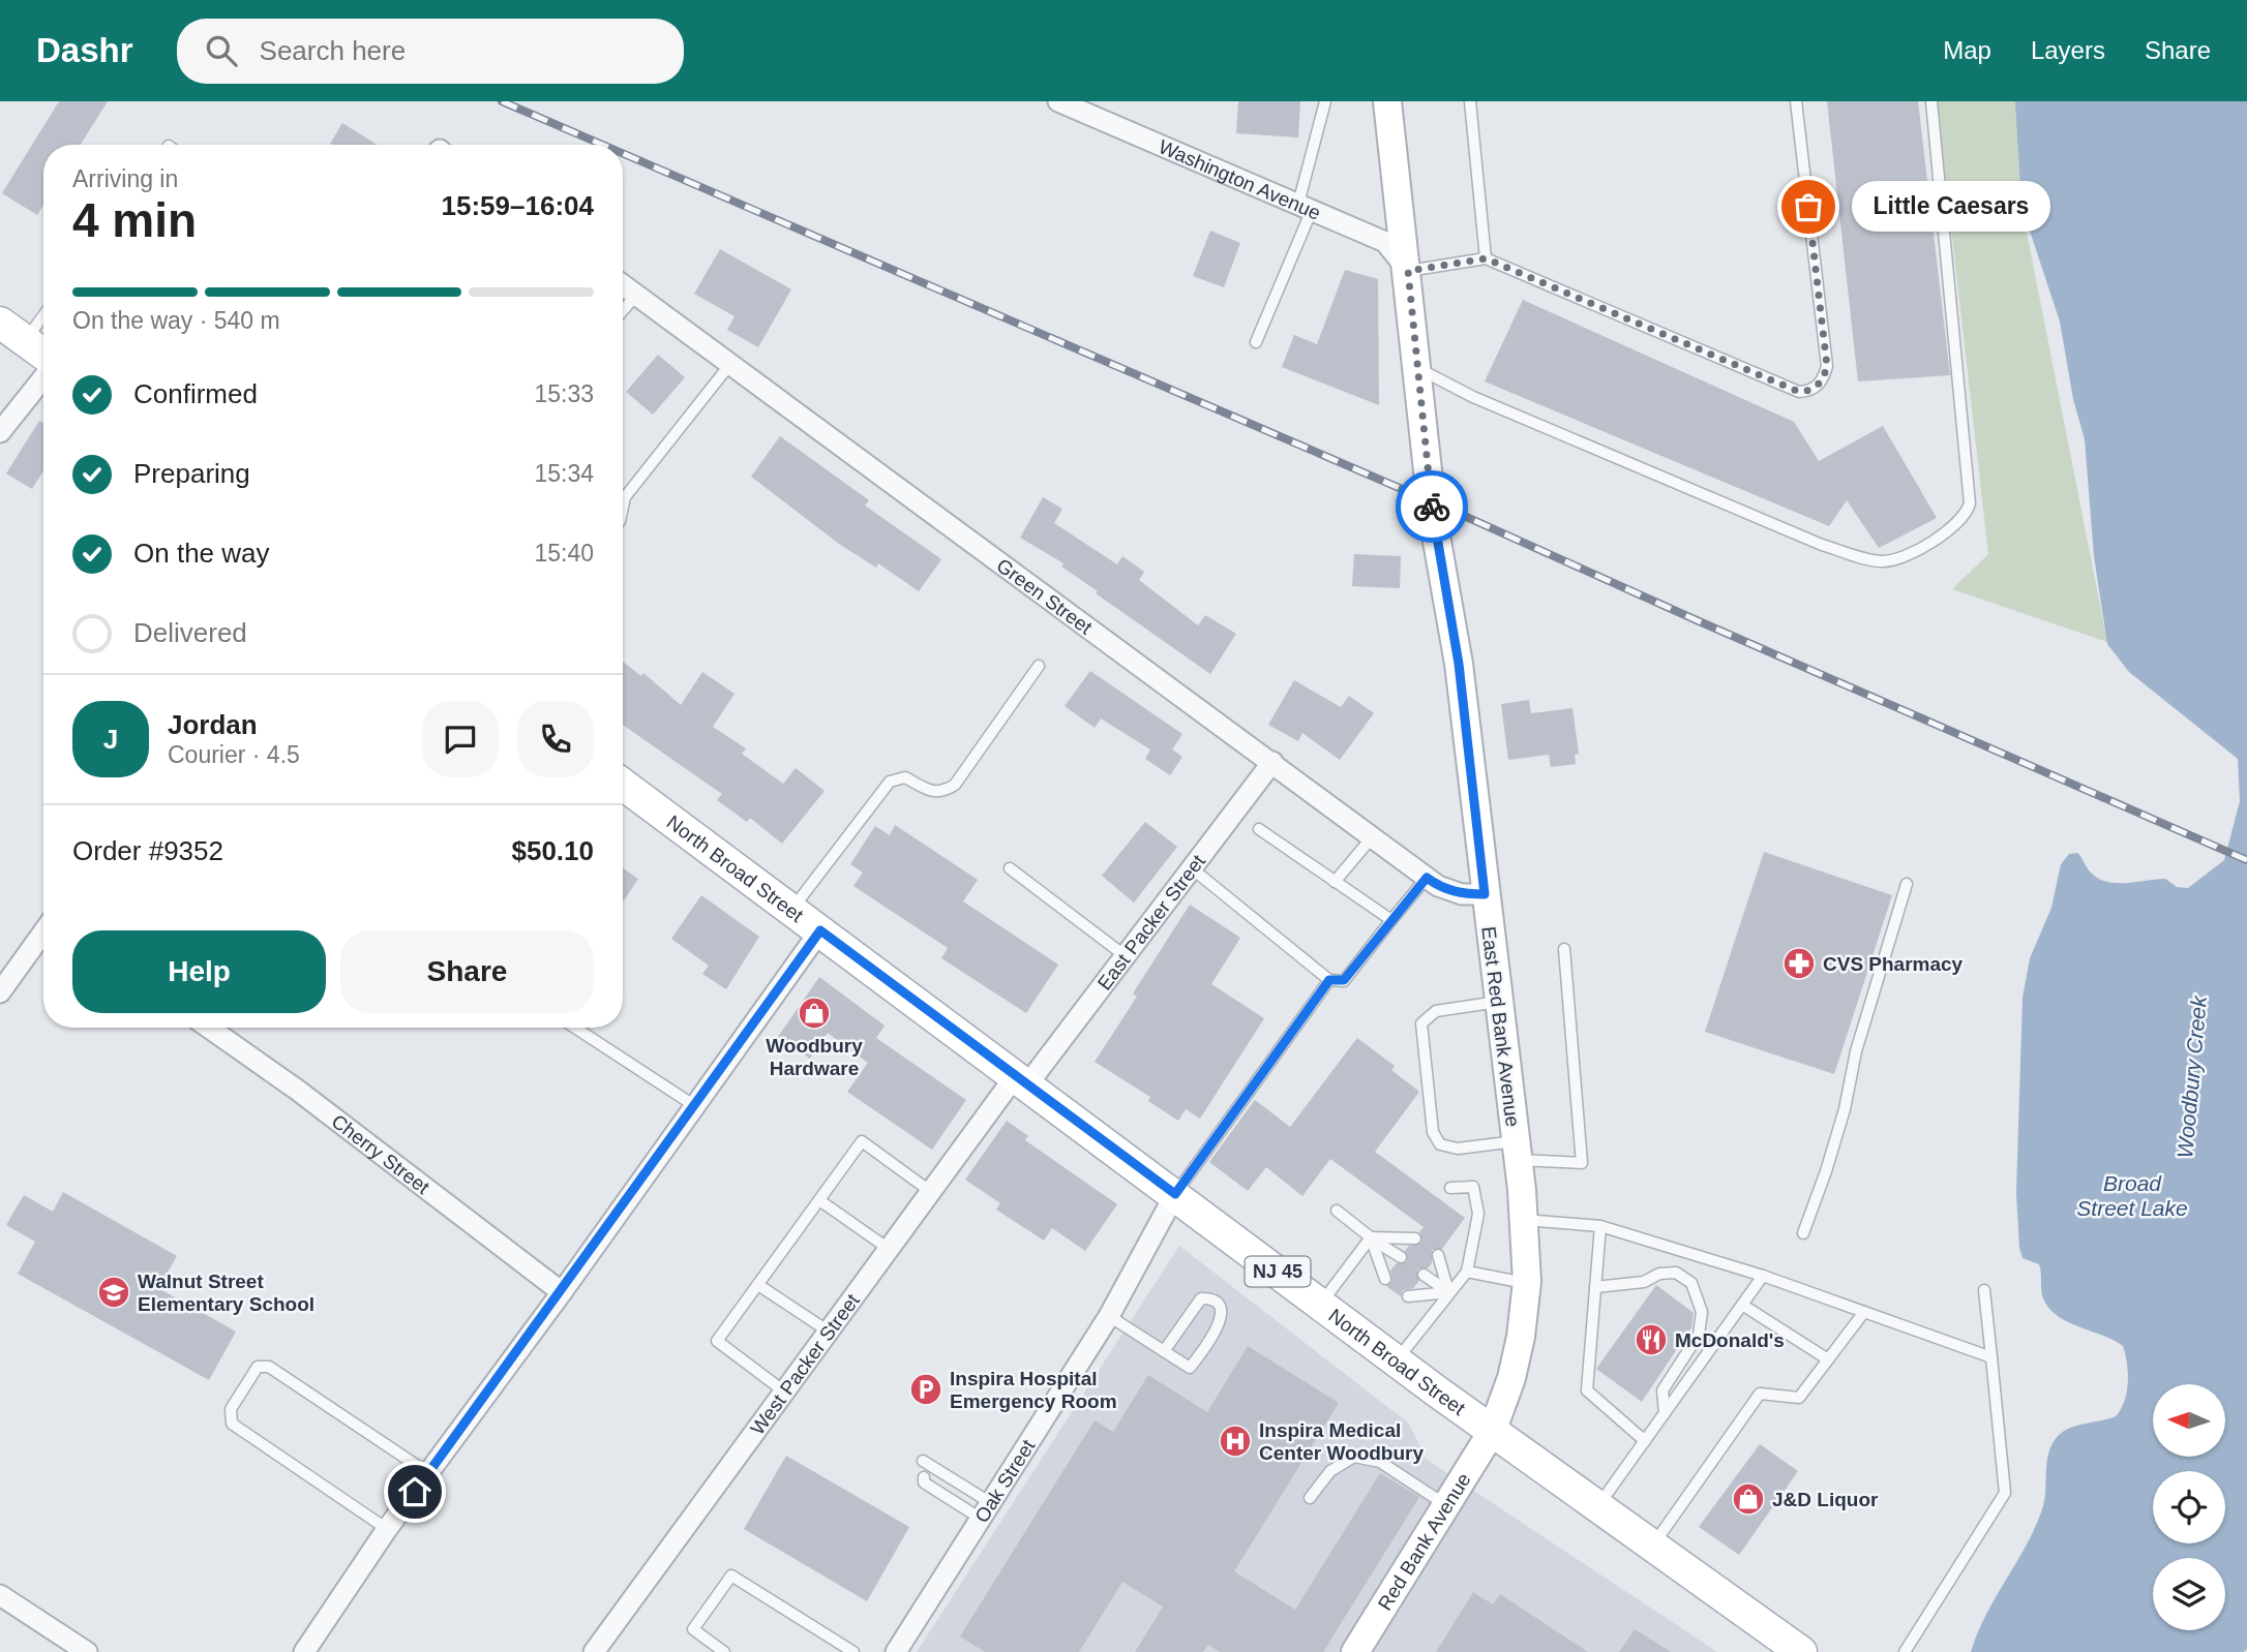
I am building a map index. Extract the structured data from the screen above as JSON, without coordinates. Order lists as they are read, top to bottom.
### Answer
{
  "streets": {
    "main road": ["North Broad Street", "NJ 45"],
    "street": [
      "Washington Avenue",
      "Green Street",
      "East Packer Street",
      "East Red Bank Avenue",
      "Cherry Street",
      "West Packer Street",
      "Oak Street",
      "Red Bank Avenue"
    ]
  },
  "crossings": [
    ["Washington Avenue", "East Red Bank Avenue"],
    ["Green Street", "East Packer Street"],
    ["Green Street", "East Red Bank Avenue"],
    ["North Broad Street", "East Packer Street"],
    ["North Broad Street", "East Red Bank Avenue"],
    ["North Broad Street", "West Packer Street"],
    ["North Broad Street", "Oak Street"],
    ["North Broad Street", "Red Bank Avenue"],
    ["East Packer Street", "West Packer Street"],
    ["East Red Bank Avenue", "Red Bank Avenue"]
  ],
  "water": ["Woodbury Creek", "Broad Street Lake"],
  "places": {
    "other": ["Little Caesars"],
    "pharmacy": ["CVS Pharmacy"],
    "shop": ["Woodbury Hardware", "J&D Liquor"],
    "school or university": ["Walnut Street Elementary School"],
    "restaurant": ["McDonald's"],
    "parking": ["Inspira Hospital Emergency Room"],
    "hospital": ["Inspira Medical Center Woodbury"]
  },
  "north": "left",
  "page": {
    "header": "Dashr",
    "search": "Search here",
    "nav": ["Map", "Layers", "Share"],
    "heading": ["4 min", "Arriving in", "15:59–16:04"],
    "panel": [
      "Jordan",
      "Courier · 4.5",
      "Order #9352",
      "$50.10"
    ],
    "bubble": "Little Caesars",
    "bar": "On the way · 540 m",
    "list": [
      ["Confirmed", "15:33"],
      ["Preparing", "15:34"],
      ["On the way", "15:40"],
      "Delivered"
    ],
    "round": "J",
    "buttons": ["Help", "Share"]
  }
}
